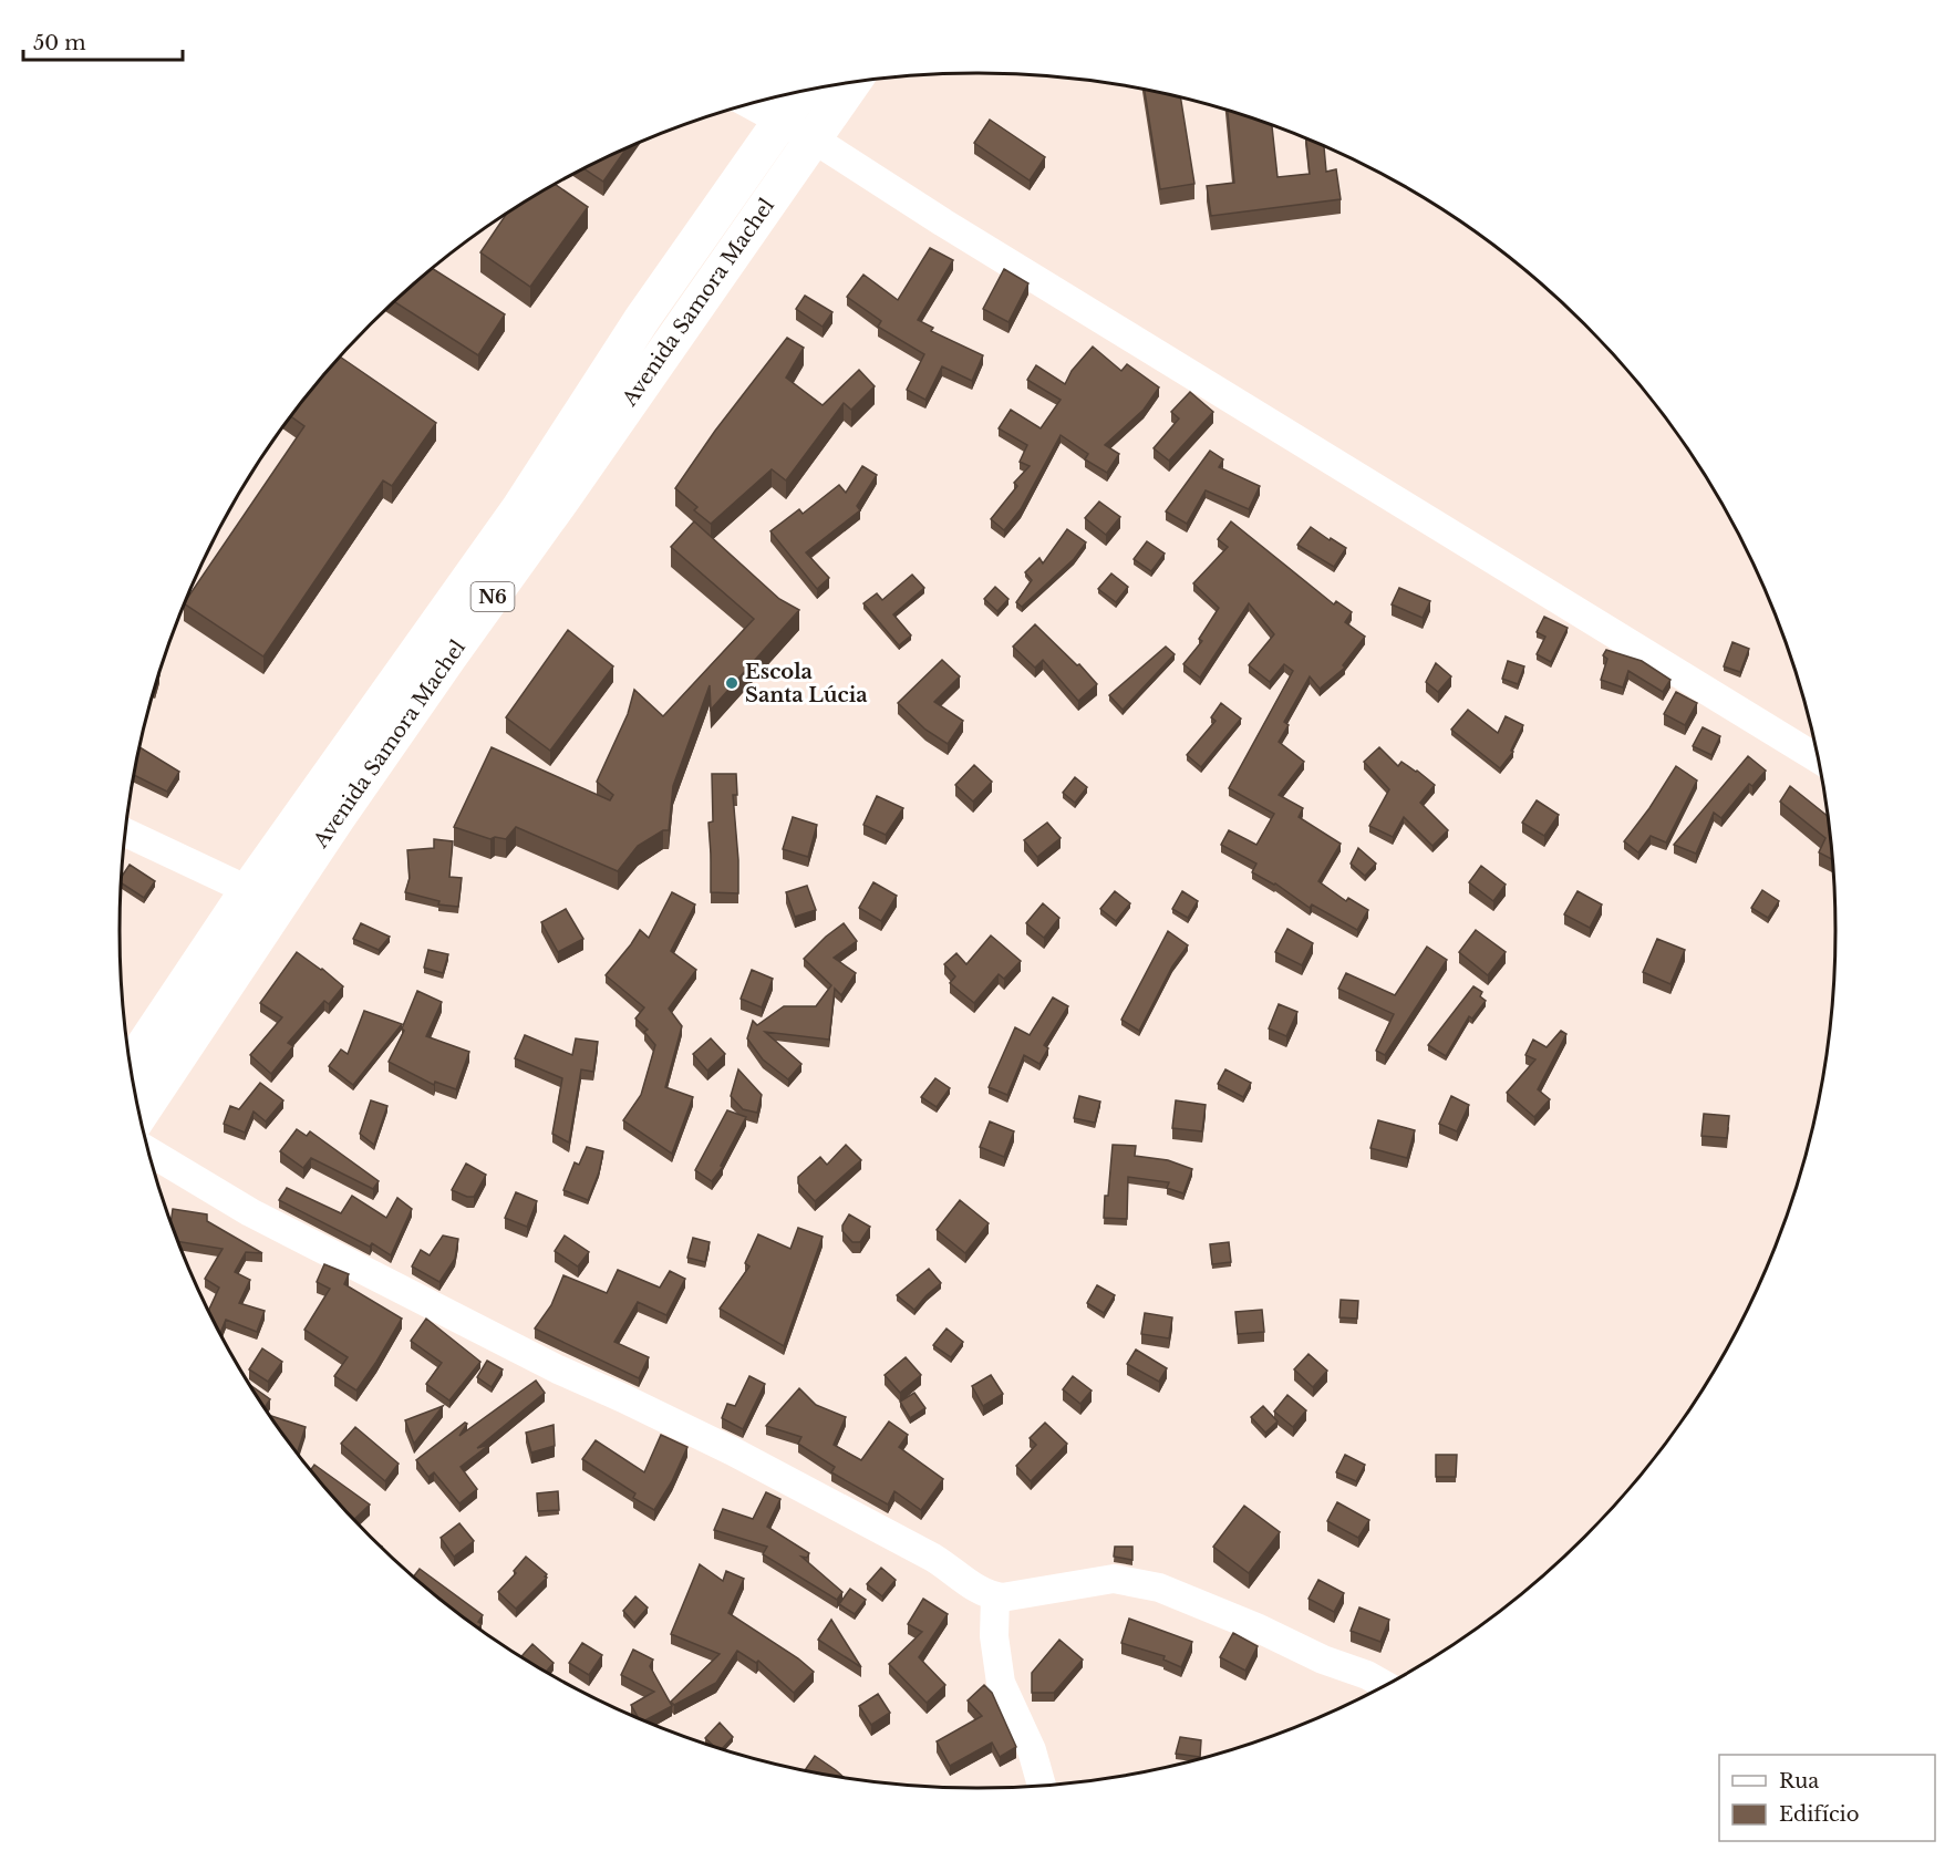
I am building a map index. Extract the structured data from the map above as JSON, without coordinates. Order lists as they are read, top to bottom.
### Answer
{
  "streets": {
    "highway": ["Avenida Samora Machel", "N6"]
  },
  "places": ["Escola Santa Lúcia"],
  "legend": ["Rua", "Edifício"],
  "scale_bar": "50 m"
}
